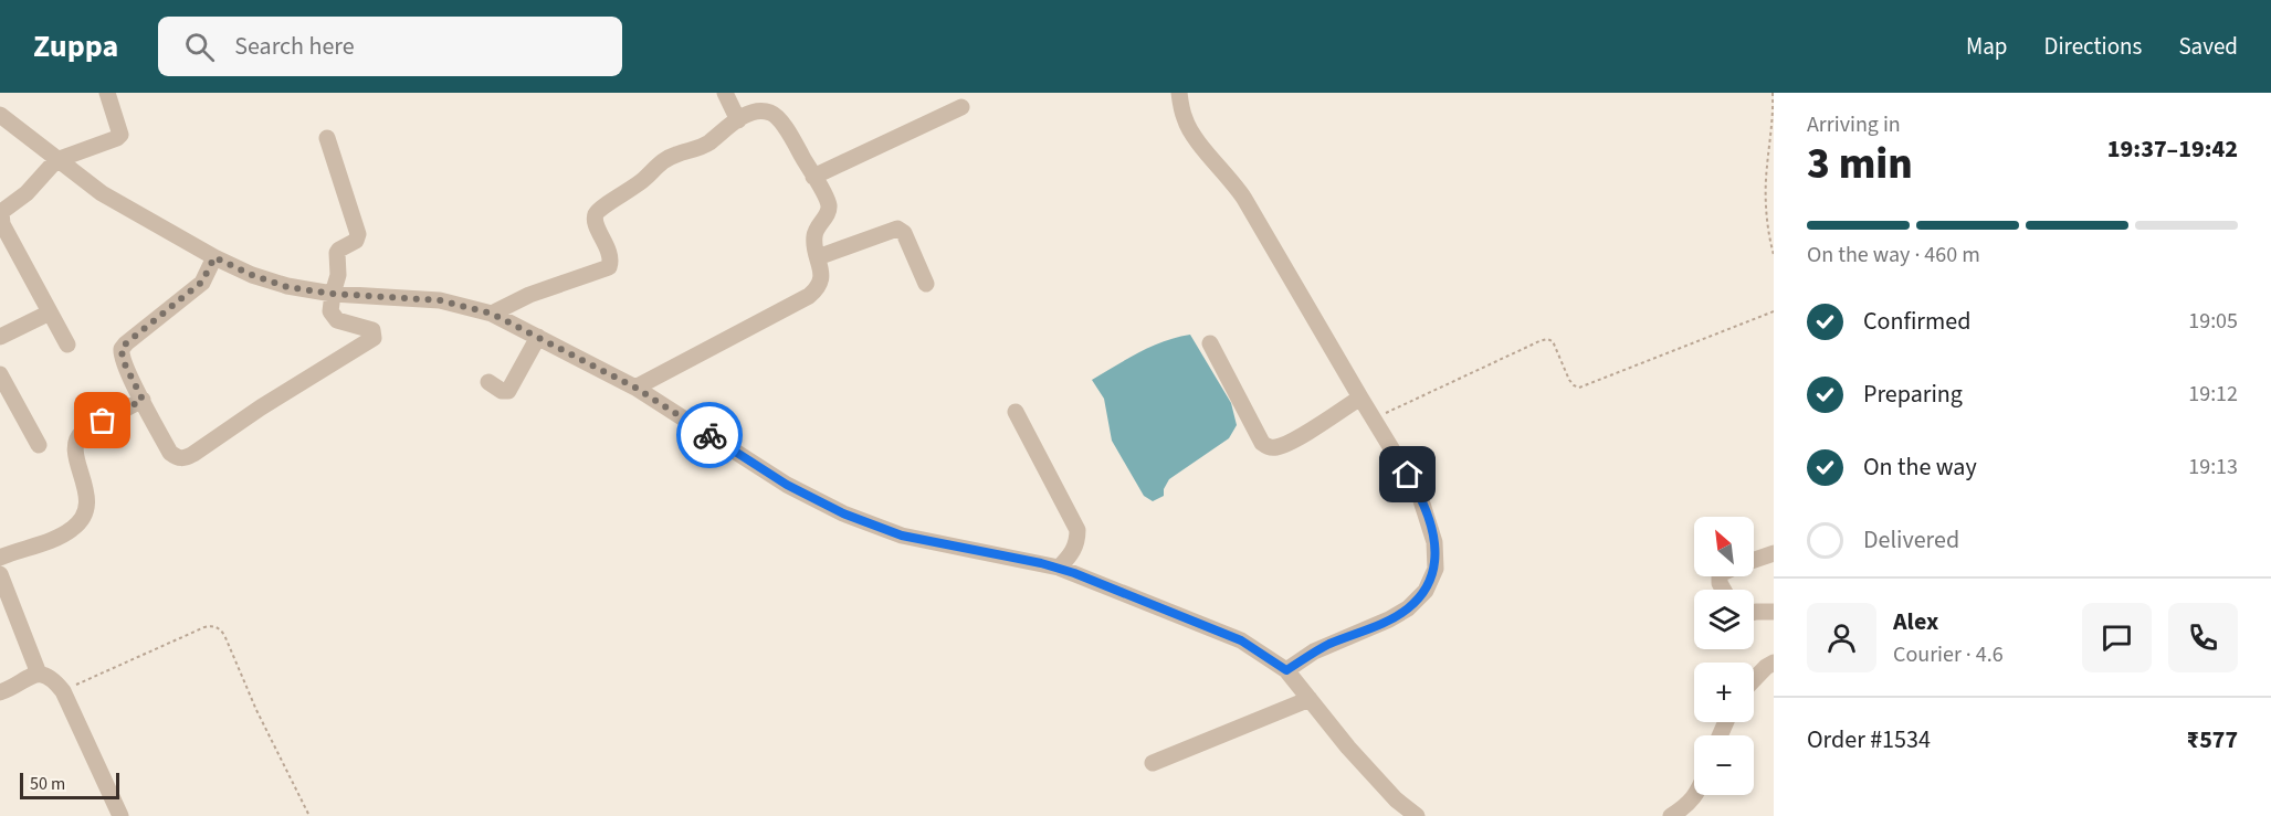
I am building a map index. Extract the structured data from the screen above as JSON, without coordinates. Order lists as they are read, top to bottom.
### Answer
{
  "scale_bar": "50 m",
  "north": "top left",
  "page": {
    "header": "Zuppa",
    "search": "Search here",
    "nav": ["Map", "Directions", "Saved"],
    "heading": ["3 min", "Arriving in", "19:37–19:42"],
    "panel": [
      "Alex",
      "Courier · 4.6",
      "Order #1534",
      "₹577"
    ],
    "bar": "On the way · 460 m",
    "list": [
      ["Confirmed", "19:05"],
      ["Preparing", "19:12"],
      ["On the way", "19:13"],
      "Delivered"
    ],
    "map_buttons": ["+", "−"],
    "scale": "50 m"
  }
}
